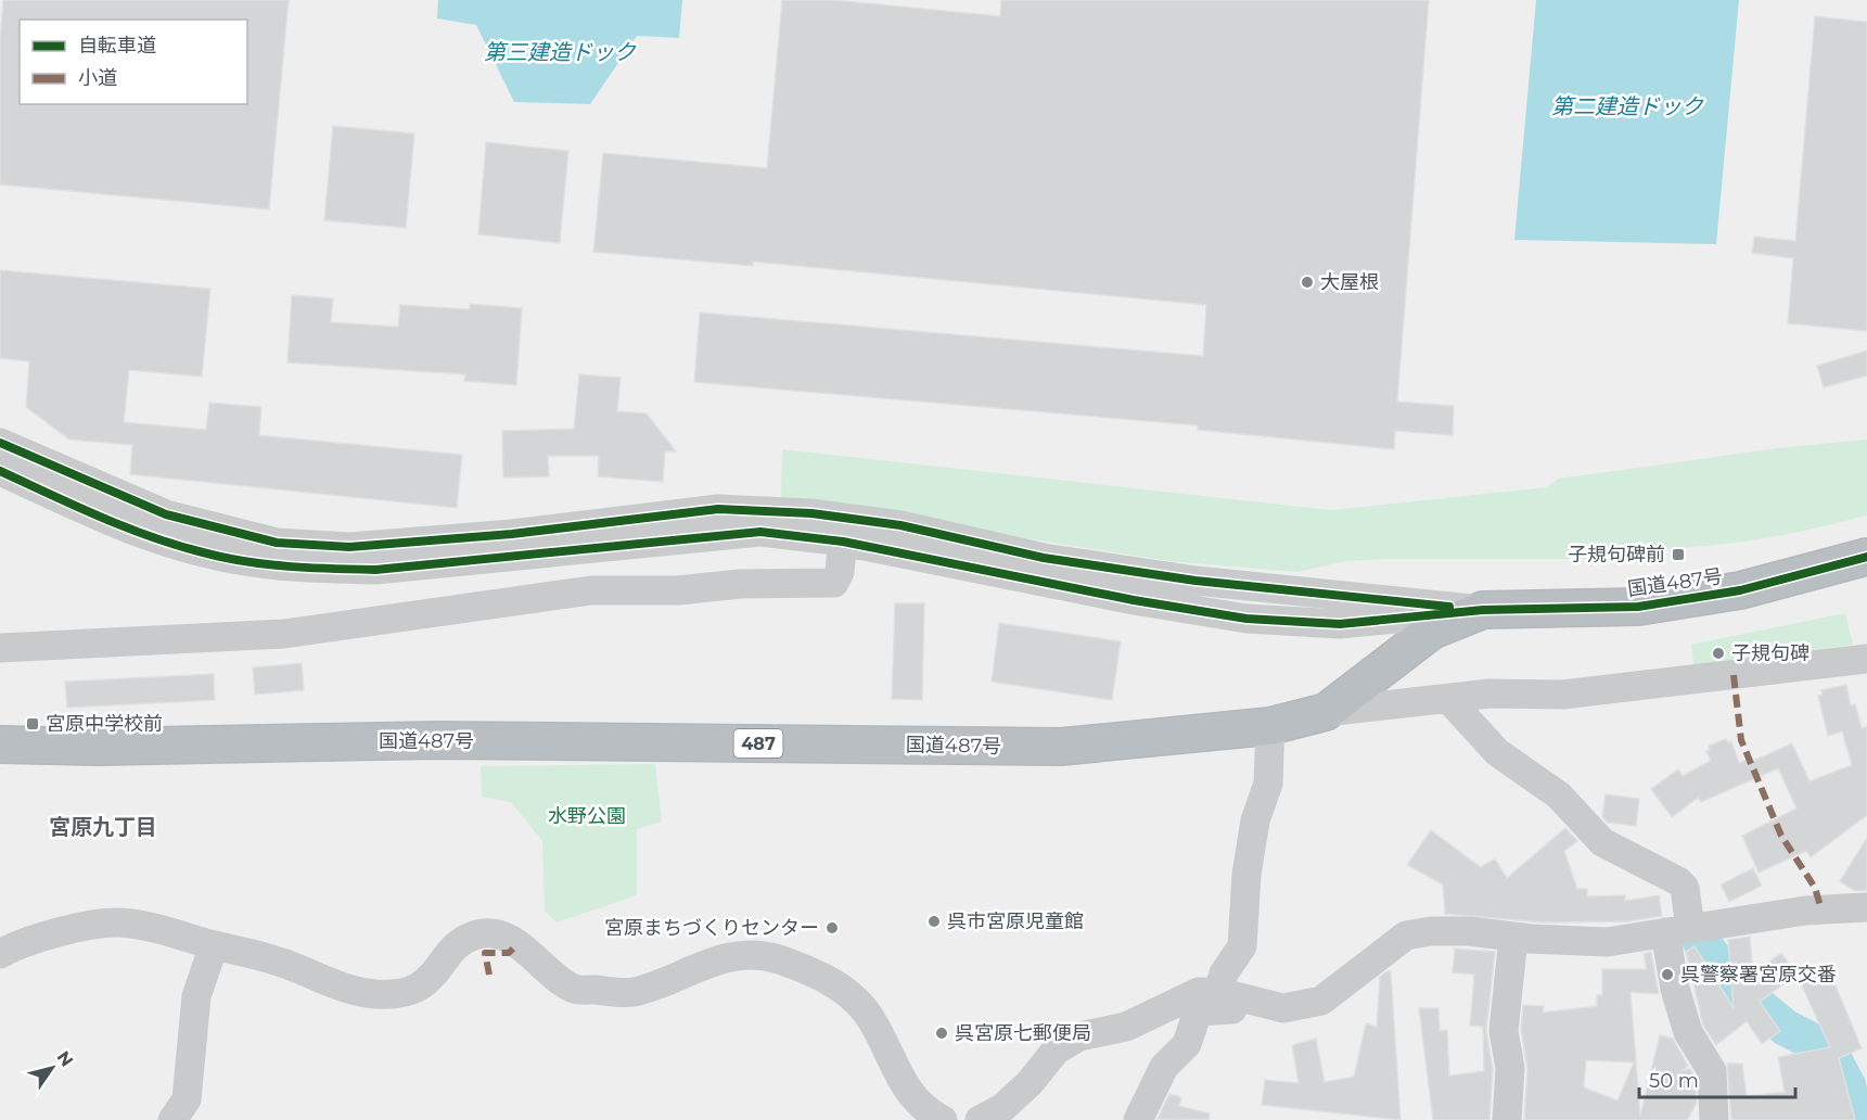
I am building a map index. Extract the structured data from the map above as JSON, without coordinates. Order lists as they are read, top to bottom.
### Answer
{
  "streets": {
    "highway": ["国道487号", "487"]
  },
  "districts": ["宮原九丁目"],
  "water": ["第三建造ドック", "第二建造ドック"],
  "parks": ["水野公園"],
  "places": {
    "other": [
      "大屋根",
      "子規句碑",
      "呉市宮原児童館",
      "宮原まちづくりセンター",
      "呉警察署宮原交番",
      "呉宮原七郵便局"
    ],
    "transit": ["子規句碑前", "宮原中学校前"]
  },
  "legend": ["自転車道", "小道"],
  "scale_bar": "50 m",
  "north": "top right"
}
